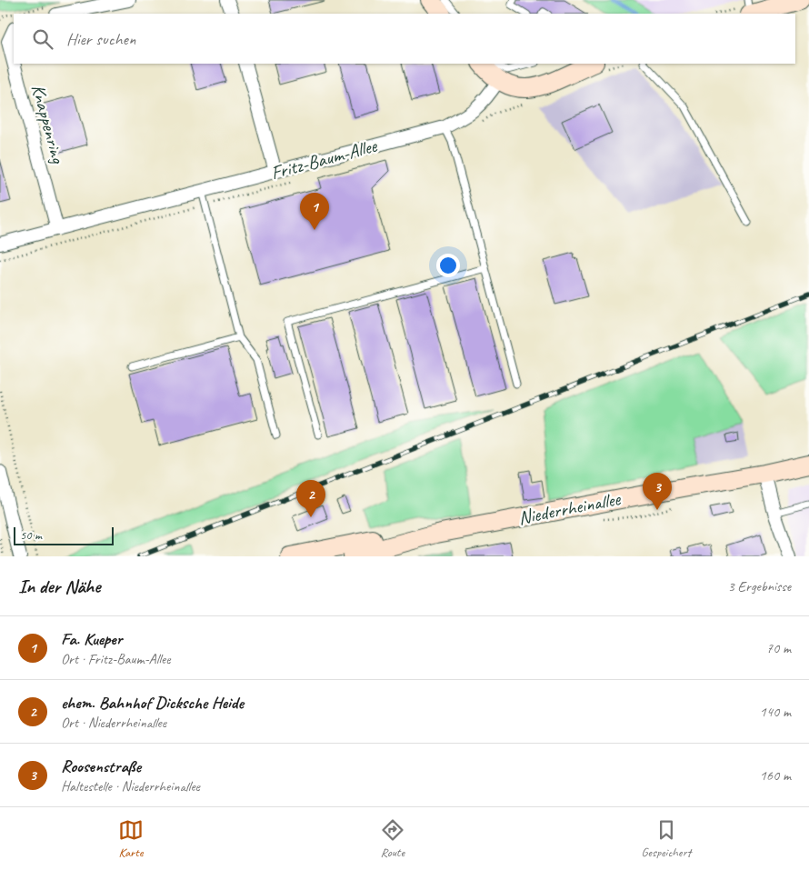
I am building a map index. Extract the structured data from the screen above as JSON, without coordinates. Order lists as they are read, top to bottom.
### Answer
{
  "streets": {
    "main road": ["Niederrheinallee"],
    "street": ["Knappenring", "Fritz-Baum-Allee"]
  },
  "crossings": [
    ["Knappenring", "Fritz-Baum-Allee"]
  ],
  "scale_bar": "50 m",
  "page": {
    "search": "Hier suchen",
    "pins": ["1", "3", "2"],
    "scale": "50 m",
    "heading": ["In der Nähe", "3 Ergebnisse"],
    "list": [
      {
        "mark": "1",
        "name": "Fa. Kueper",
        "note": "Ort · Fritz-Baum-Allee",
        "value": "70 m"
      },
      {
        "mark": "2",
        "name": "ehem. Bahnhof Dicksche Heide",
        "note": "Ort · Niederrheinallee",
        "value": "140 m"
      },
      {
        "mark": "3",
        "name": "Roosenstraße",
        "note": "Haltestelle · Niederrheinallee",
        "value": "160 m"
      }
    ],
    "nav": ["Karte", "Route", "Gespeichert"]
  }
}
